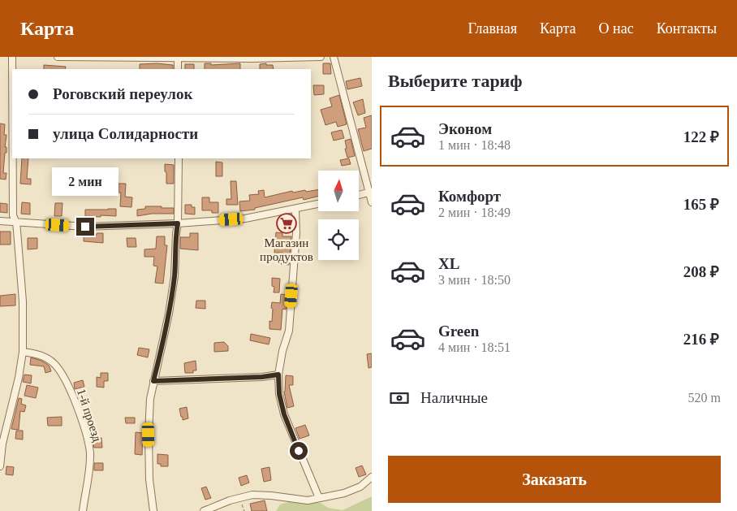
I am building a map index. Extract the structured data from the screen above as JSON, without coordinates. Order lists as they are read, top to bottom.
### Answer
{
  "streets": {
    "street": ["1-й проезд"]
  },
  "places": {
    "supermarket": ["Магазин продуктов"]
  },
  "north": "top",
  "page": {
    "header": "Карта",
    "nav": [
      "Главная",
      "Карта",
      "О нас",
      "Контакты"
    ],
    "heading": "Выберите тариф",
    "banner": ["Роговский переулок", "улица Солидарности"],
    "list": [
      {
        "name": "Эконом",
        "note": "1 мин · 18:48",
        "value": "122 ₽"
      },
      {
        "name": "Комфорт",
        "note": "2 мин · 18:49",
        "value": "165 ₽"
      },
      {
        "name": "XL",
        "note": "3 мин · 18:50",
        "value": "208 ₽"
      },
      {
        "name": "Green",
        "note": "4 мин · 18:51",
        "value": "216 ₽"
      }
    ],
    "bubble": "2 мин",
    "pay": ["Наличные", "520 m"],
    "buttons": "Заказать"
  }
}
